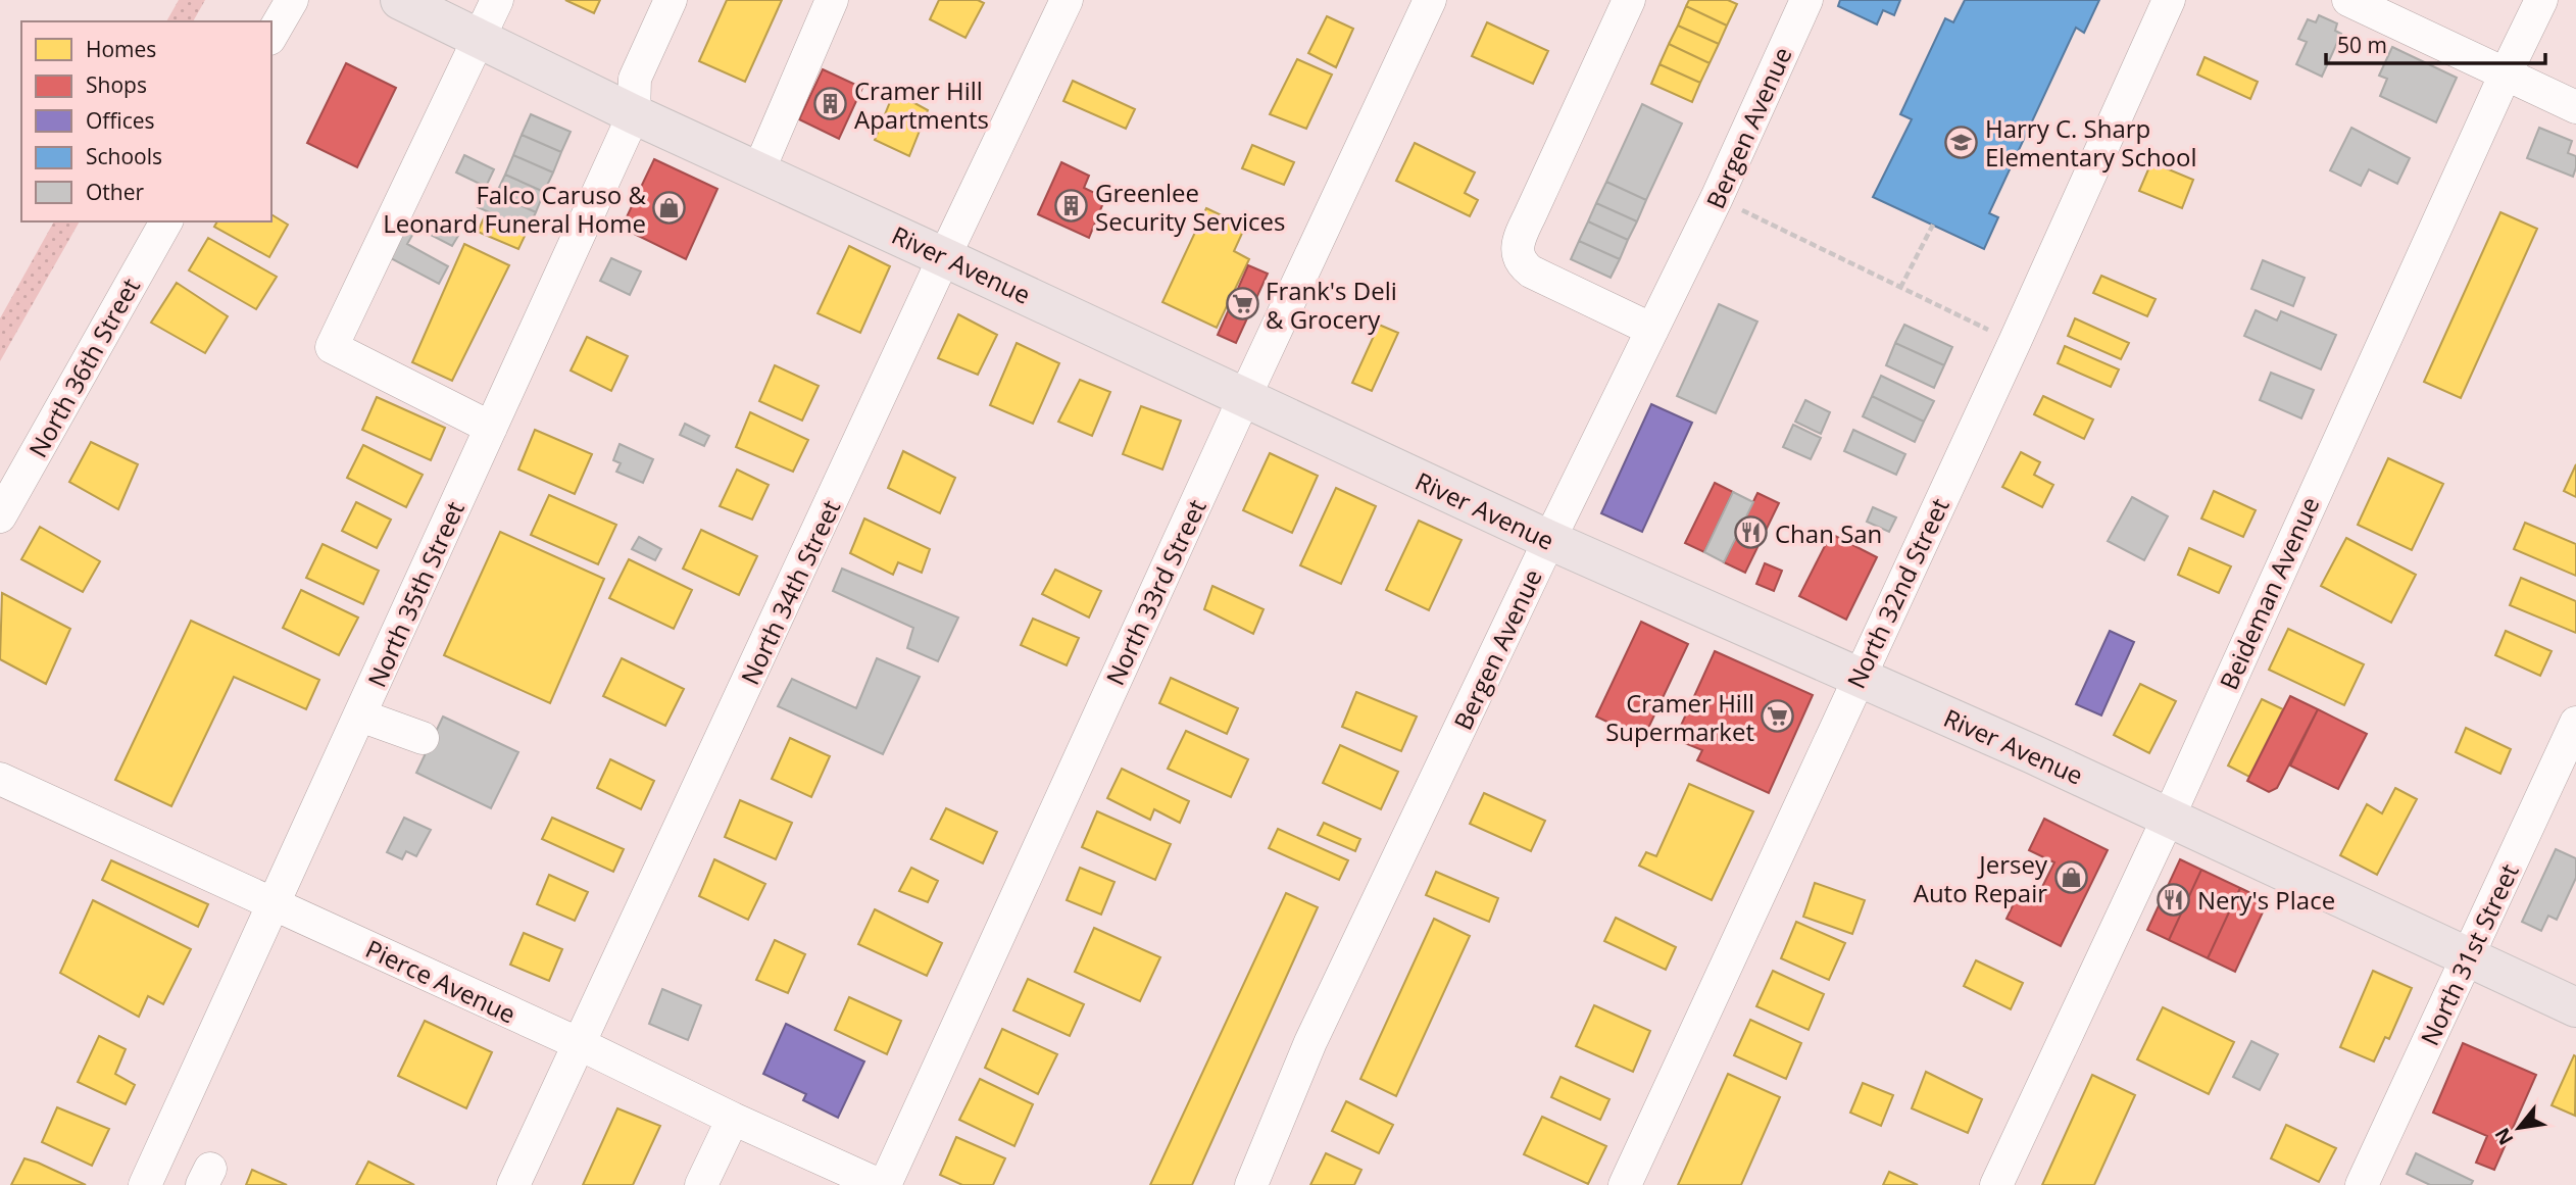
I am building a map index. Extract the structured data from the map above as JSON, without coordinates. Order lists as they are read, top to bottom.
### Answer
{
  "streets": {
    "main road": ["River Avenue"],
    "street": [
      "Bergen Avenue",
      "North 36th Street",
      "North 34th Street",
      "North 33rd Street",
      "North 32nd Street",
      "Beideman Avenue",
      "North 35th Street",
      "North 31st Street",
      "Pierce Avenue"
    ]
  },
  "crossings": [
    ["Bergen Avenue", "River Avenue"],
    ["River Avenue", "North 34th Street"],
    ["River Avenue", "North 33rd Street"],
    ["River Avenue", "North 32nd Street"],
    ["River Avenue", "Beideman Avenue"],
    ["River Avenue", "North 35th Street"],
    ["River Avenue", "North 31st Street"],
    ["North 34th Street", "Pierce Avenue"],
    ["North 33rd Street", "Pierce Avenue"],
    ["North 35th Street", "Pierce Avenue"]
  ],
  "places": {
    "building": ["Cramer Hill Apartments", "Greenlee Security Services"],
    "school or university": ["Harry C. Sharp Elementary School"],
    "shop": ["Falco Caruso & Leonard Funeral Home", "Jersey Auto Repair"],
    "supermarket": ["Frank's Deli & Grocery", "Cramer Hill Supermarket"],
    "restaurant": ["Chan San", "Nery's Place"]
  },
  "legend": [
    "Homes",
    "Shops",
    "Offices",
    "Schools",
    "Other"
  ],
  "scale_bar": "50 m",
  "north": "bottom left"
}
